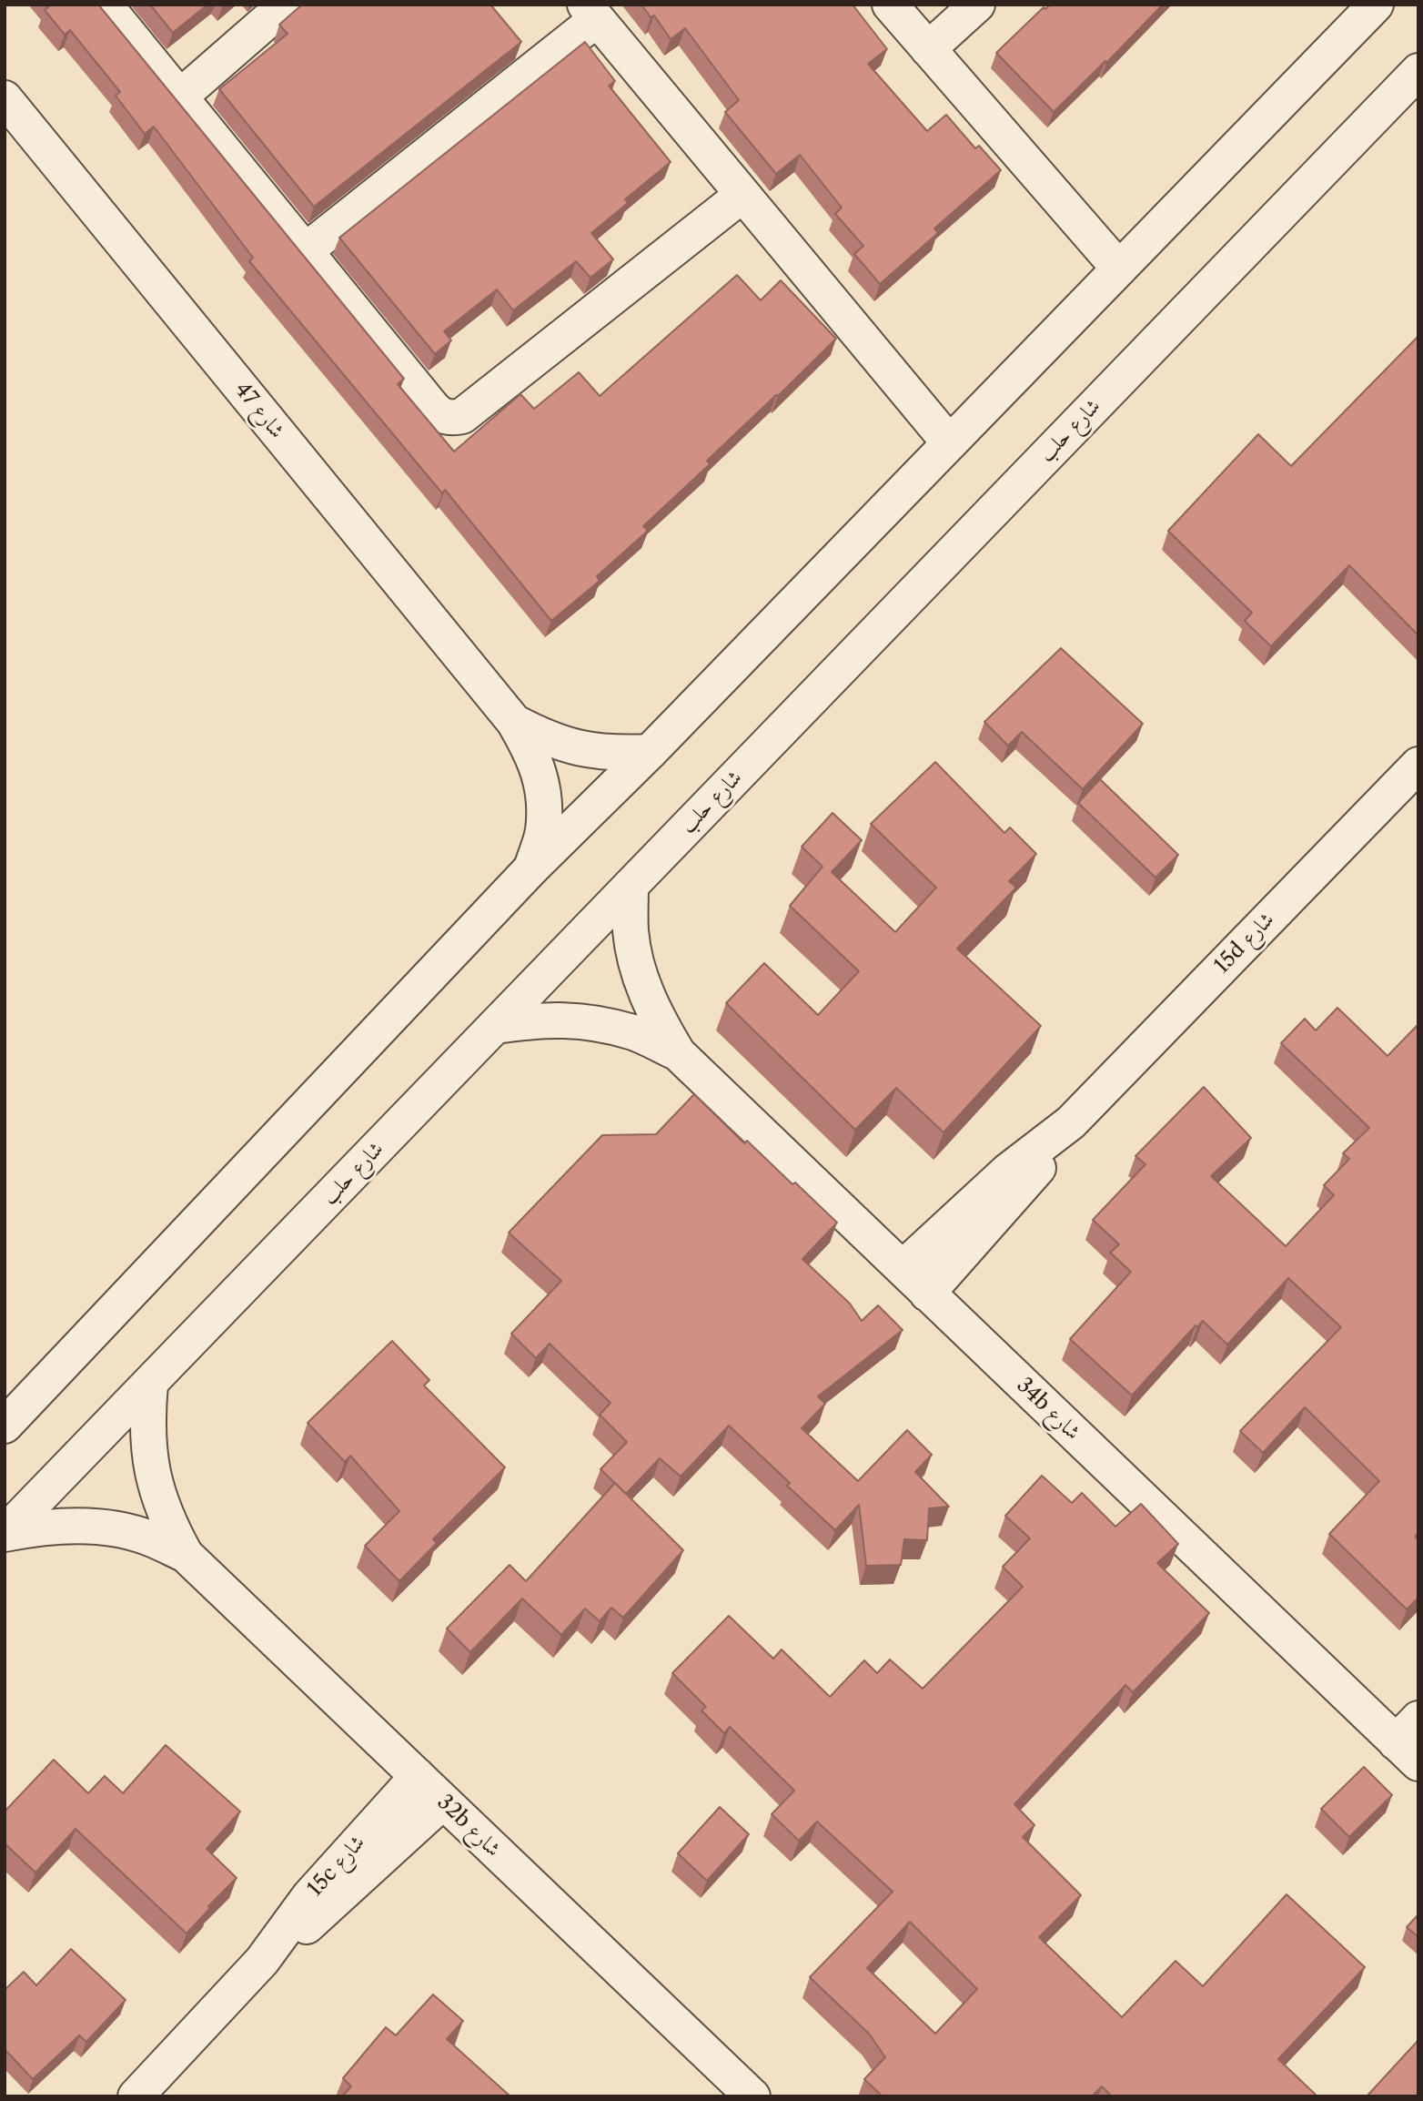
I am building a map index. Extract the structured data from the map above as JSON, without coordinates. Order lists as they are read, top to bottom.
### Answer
{
  "streets": {
    "street": [
      "شارع 47",
      "شارع حلب",
      "15d شارع",
      "34b شارع",
      "32b شارع",
      "15c شارع"
    ]
  },
  "crossings": [
    ["شارع حلب", "34b شارع"],
    ["شارع حلب", "32b شارع"],
    ["15d شارع", "34b شارع"],
    ["32b شارع", "15c شارع"]
  ]
}
